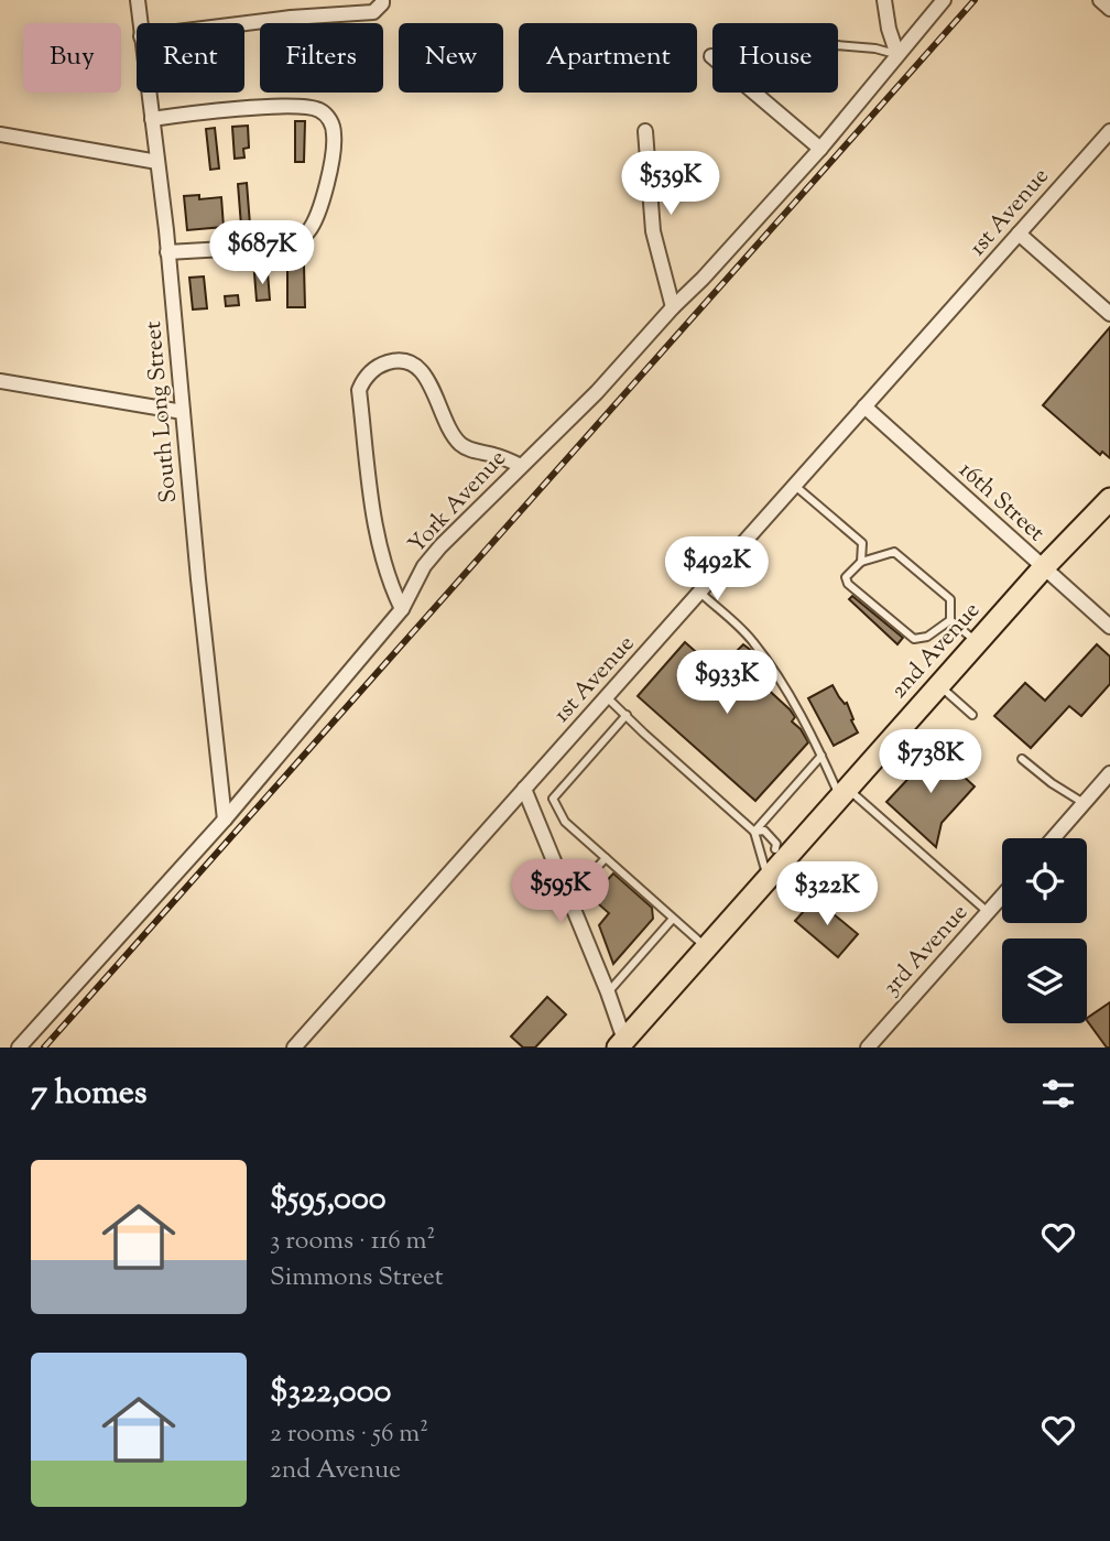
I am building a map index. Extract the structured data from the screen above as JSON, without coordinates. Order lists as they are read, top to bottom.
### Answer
{
  "streets": {
    "main road": ["2nd Avenue"],
    "street": [
      "1st Avenue",
      "South Long Street",
      "York Avenue",
      "16th Street",
      "3rd Avenue"
    ]
  },
  "crossings": [
    ["1st Avenue", "16th Street"],
    ["South Long Street", "York Avenue"],
    ["16th Street", "2nd Avenue"]
  ],
  "page": {
    "chip": [
      "Buy",
      "Rent",
      "Filters",
      "New",
      "Apartment",
      "House"
    ],
    "price": [
      "$539K",
      "$687K",
      "$492K",
      "$933K",
      "$738K",
      "$595K",
      "$322K"
    ],
    "heading": "7 homes",
    "list": [
      {
        "name": "$595,000",
        "note": "3 rooms · 116 m² · Simmons Street"
      },
      {
        "name": "$322,000",
        "note": "2 rooms · 56 m² · 2nd Avenue"
      }
    ]
  }
}
